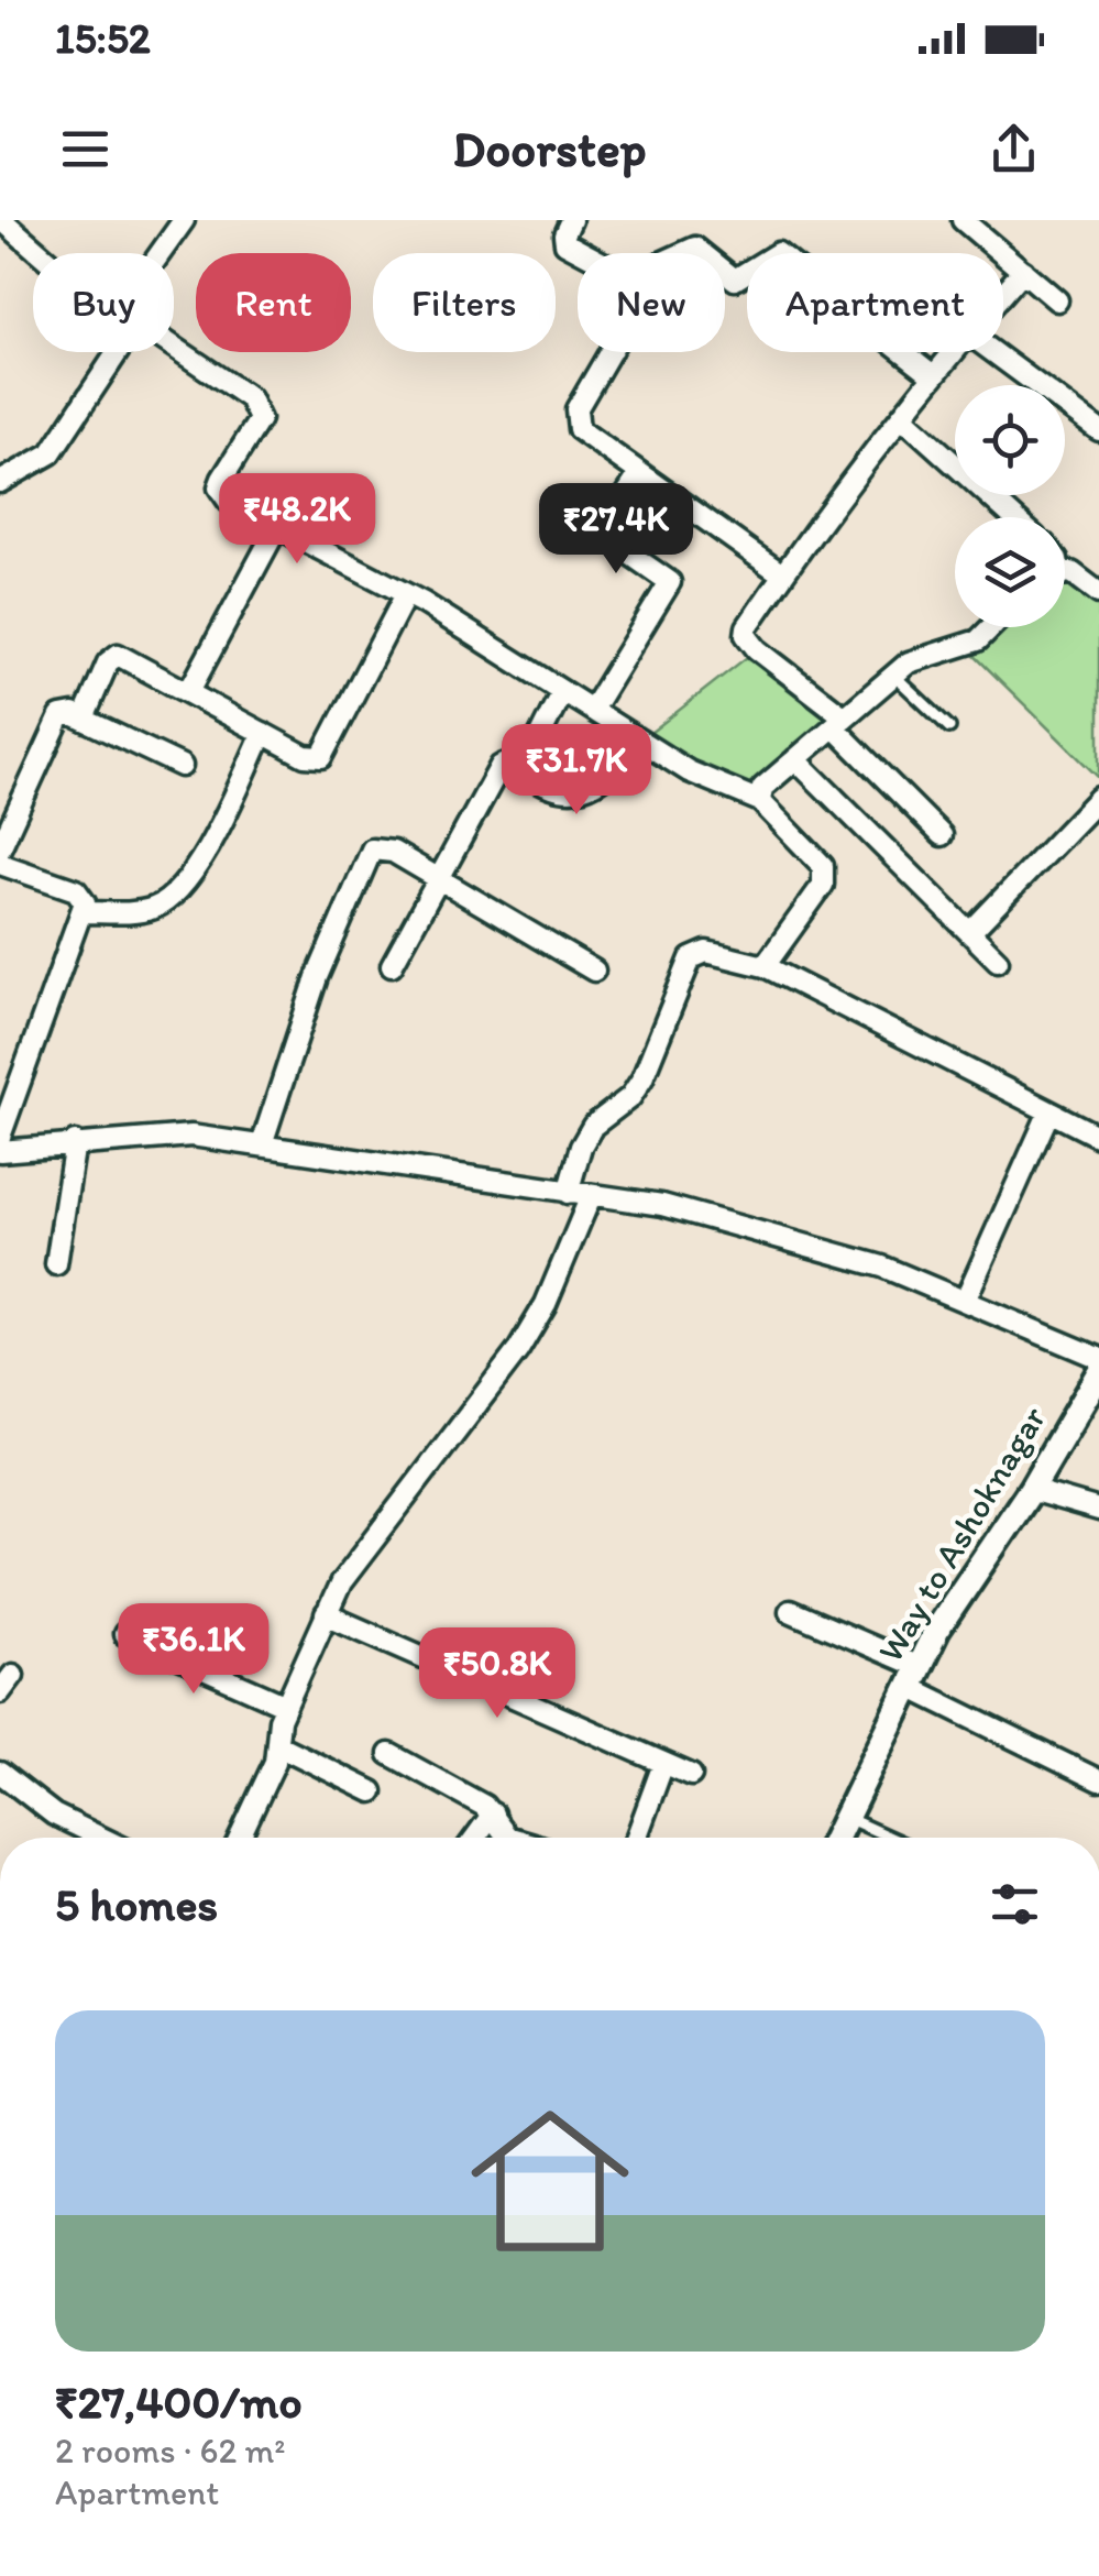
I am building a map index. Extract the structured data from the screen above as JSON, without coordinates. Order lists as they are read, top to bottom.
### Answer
{
  "streets": {
    "street": ["Way to Ashoknagar"]
  },
  "page": {
    "status": "15:52",
    "header": "Doorstep",
    "chip": [
      "Buy",
      "Rent",
      "Filters",
      "New",
      "Apartment"
    ],
    "price": [
      "₹48.2K",
      "₹27.4K",
      "₹31.7K",
      "₹36.1K",
      "₹50.8K"
    ],
    "heading": "5 homes",
    "list": [
      {
        "name": "₹27,400/mo",
        "note": "2 rooms · 62 m² · Apartment"
      }
    ]
  }
}
